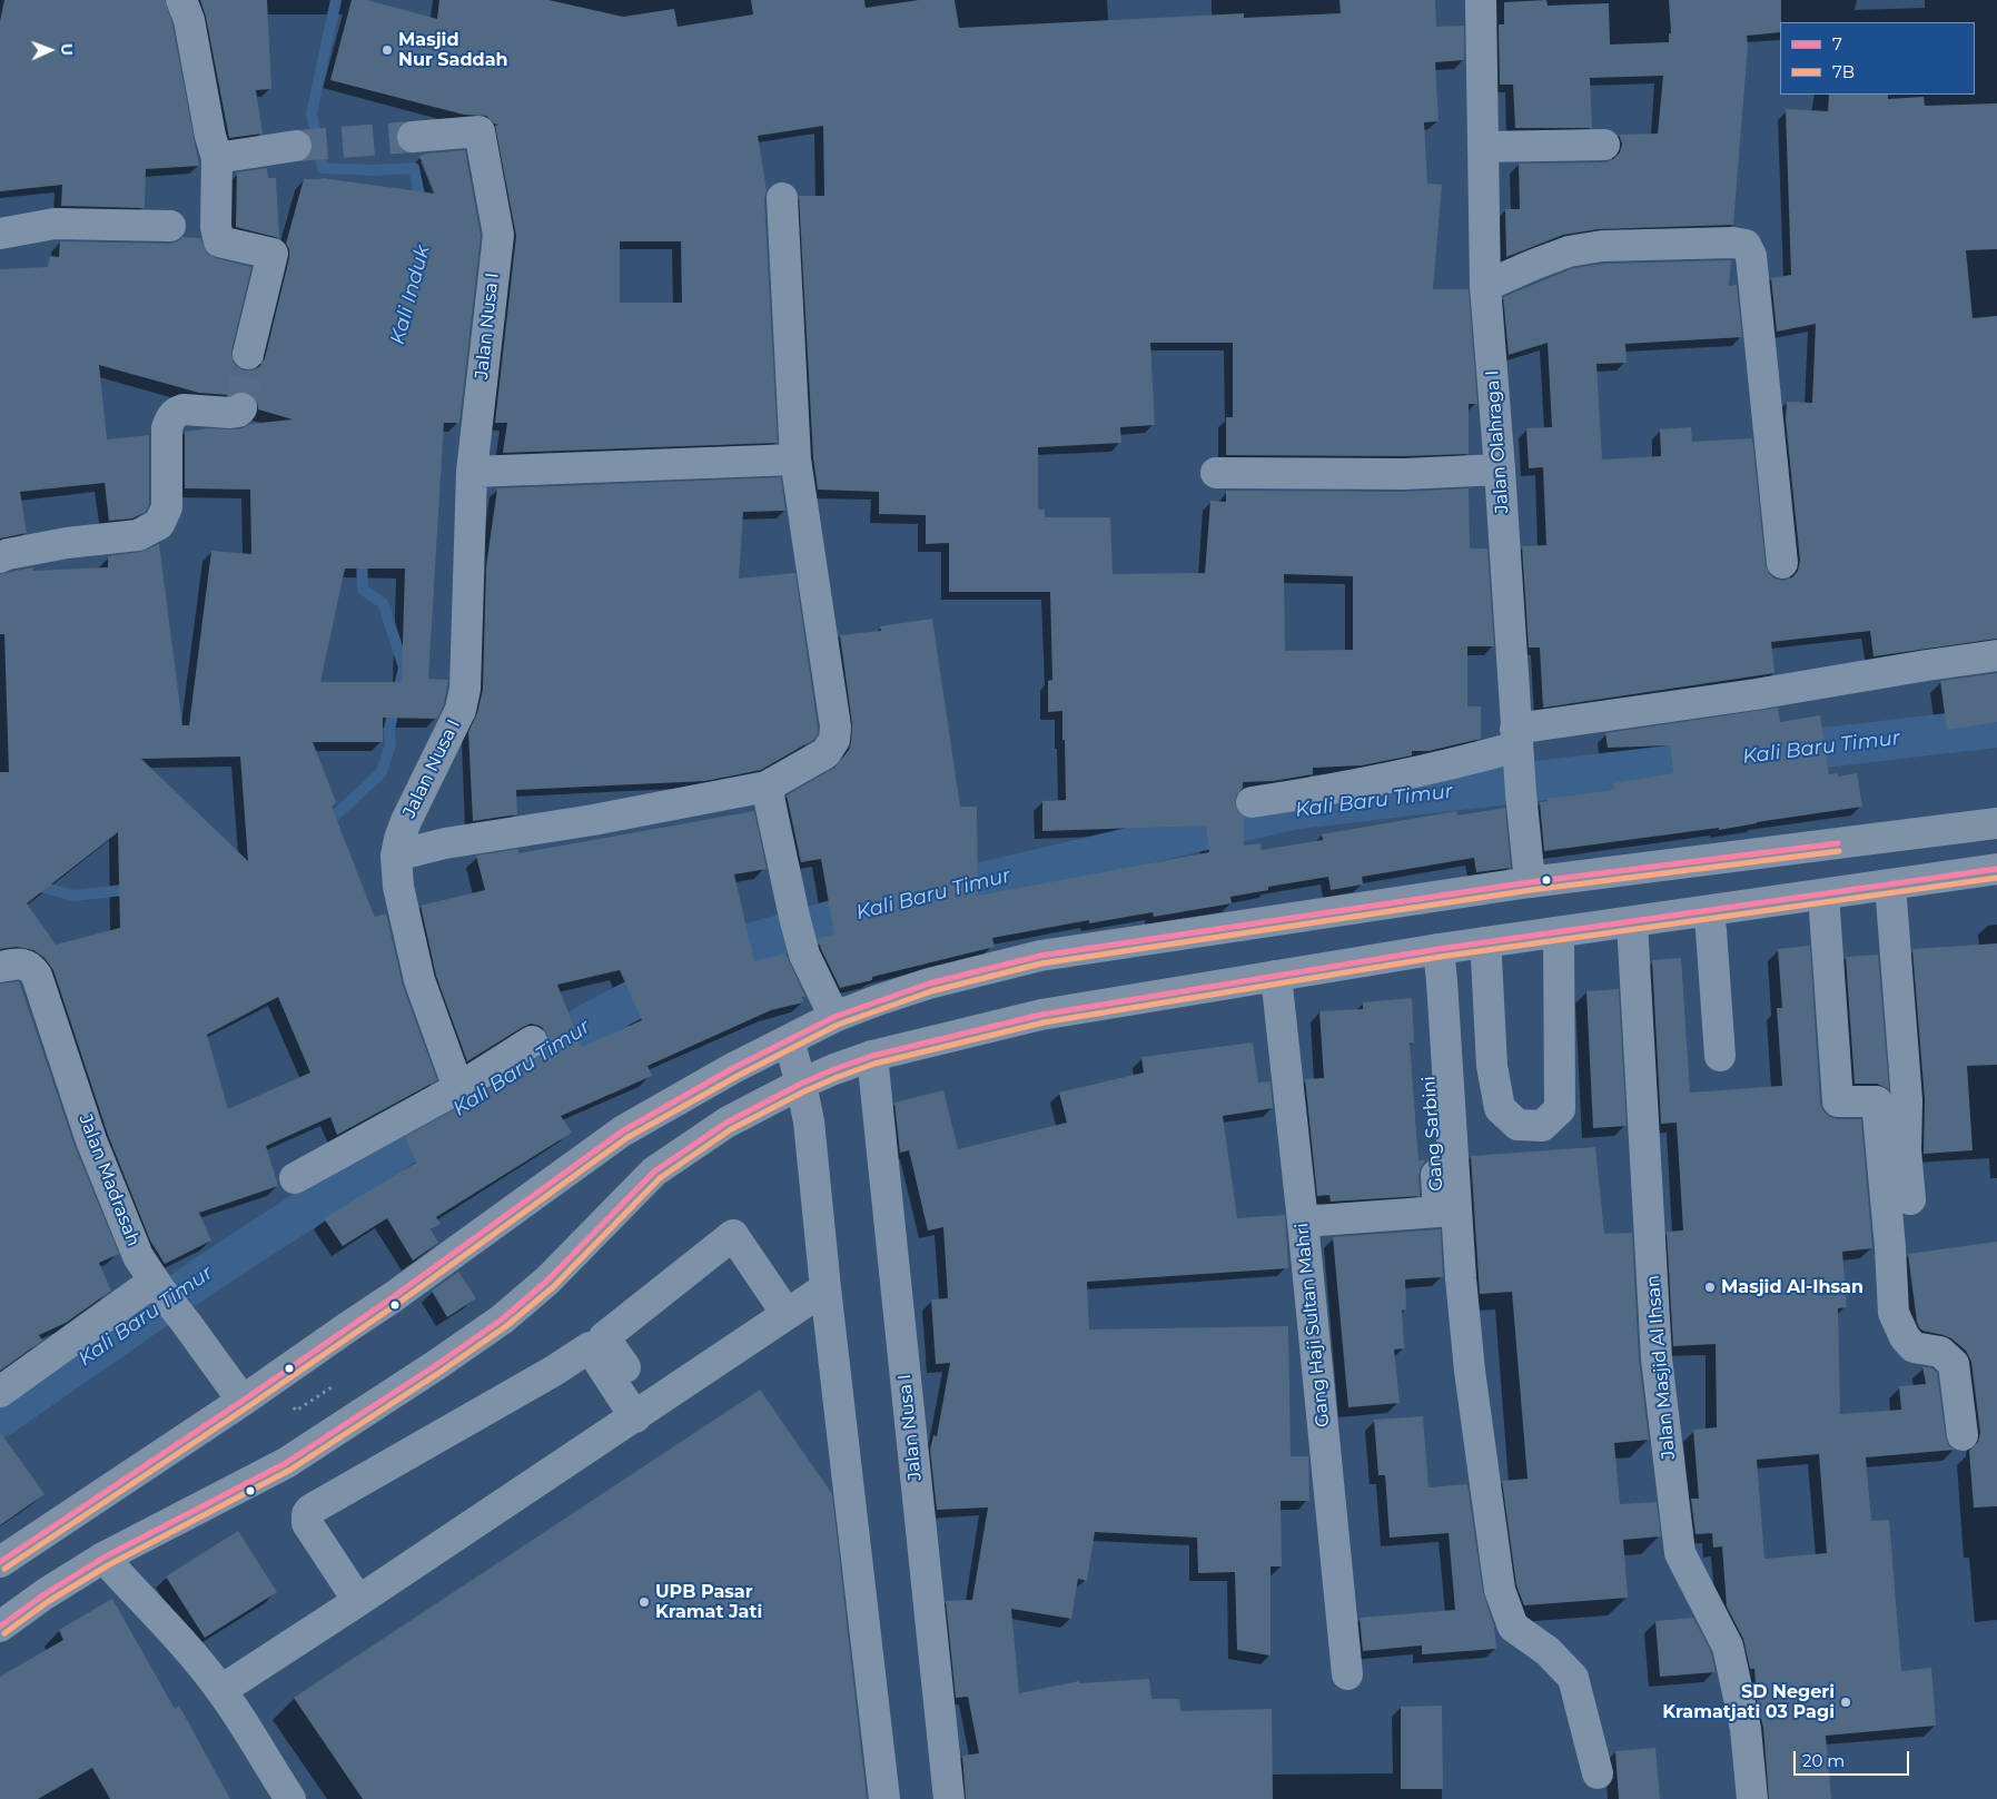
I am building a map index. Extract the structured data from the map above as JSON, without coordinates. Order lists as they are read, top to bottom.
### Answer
{
  "streets": {
    "street": [
      "Jalan Nusa I",
      "Jalan Olahraga I",
      "Gang Sarbini",
      "Jalan Madrasah",
      "Gang Haji Sultan Mahri",
      "Jalan Masjid Al Ihsan"
    ]
  },
  "crossings": [
    ["Gang Sarbini", "Gang Haji Sultan Mahri"]
  ],
  "water": ["Kali Induk", "Kali Baru Timur"],
  "places": [
    "Masjid Nur Saddah",
    "Masjid Al-Ihsan",
    "UPB Pasar Kramat Jati",
    "SD Negeri Kramatjati 03 Pagi"
  ],
  "lines": ["transit line 7", "transit line 7B"],
  "legend": ["7", "7B"],
  "scale_bar": "20 m",
  "north": "right"
}
